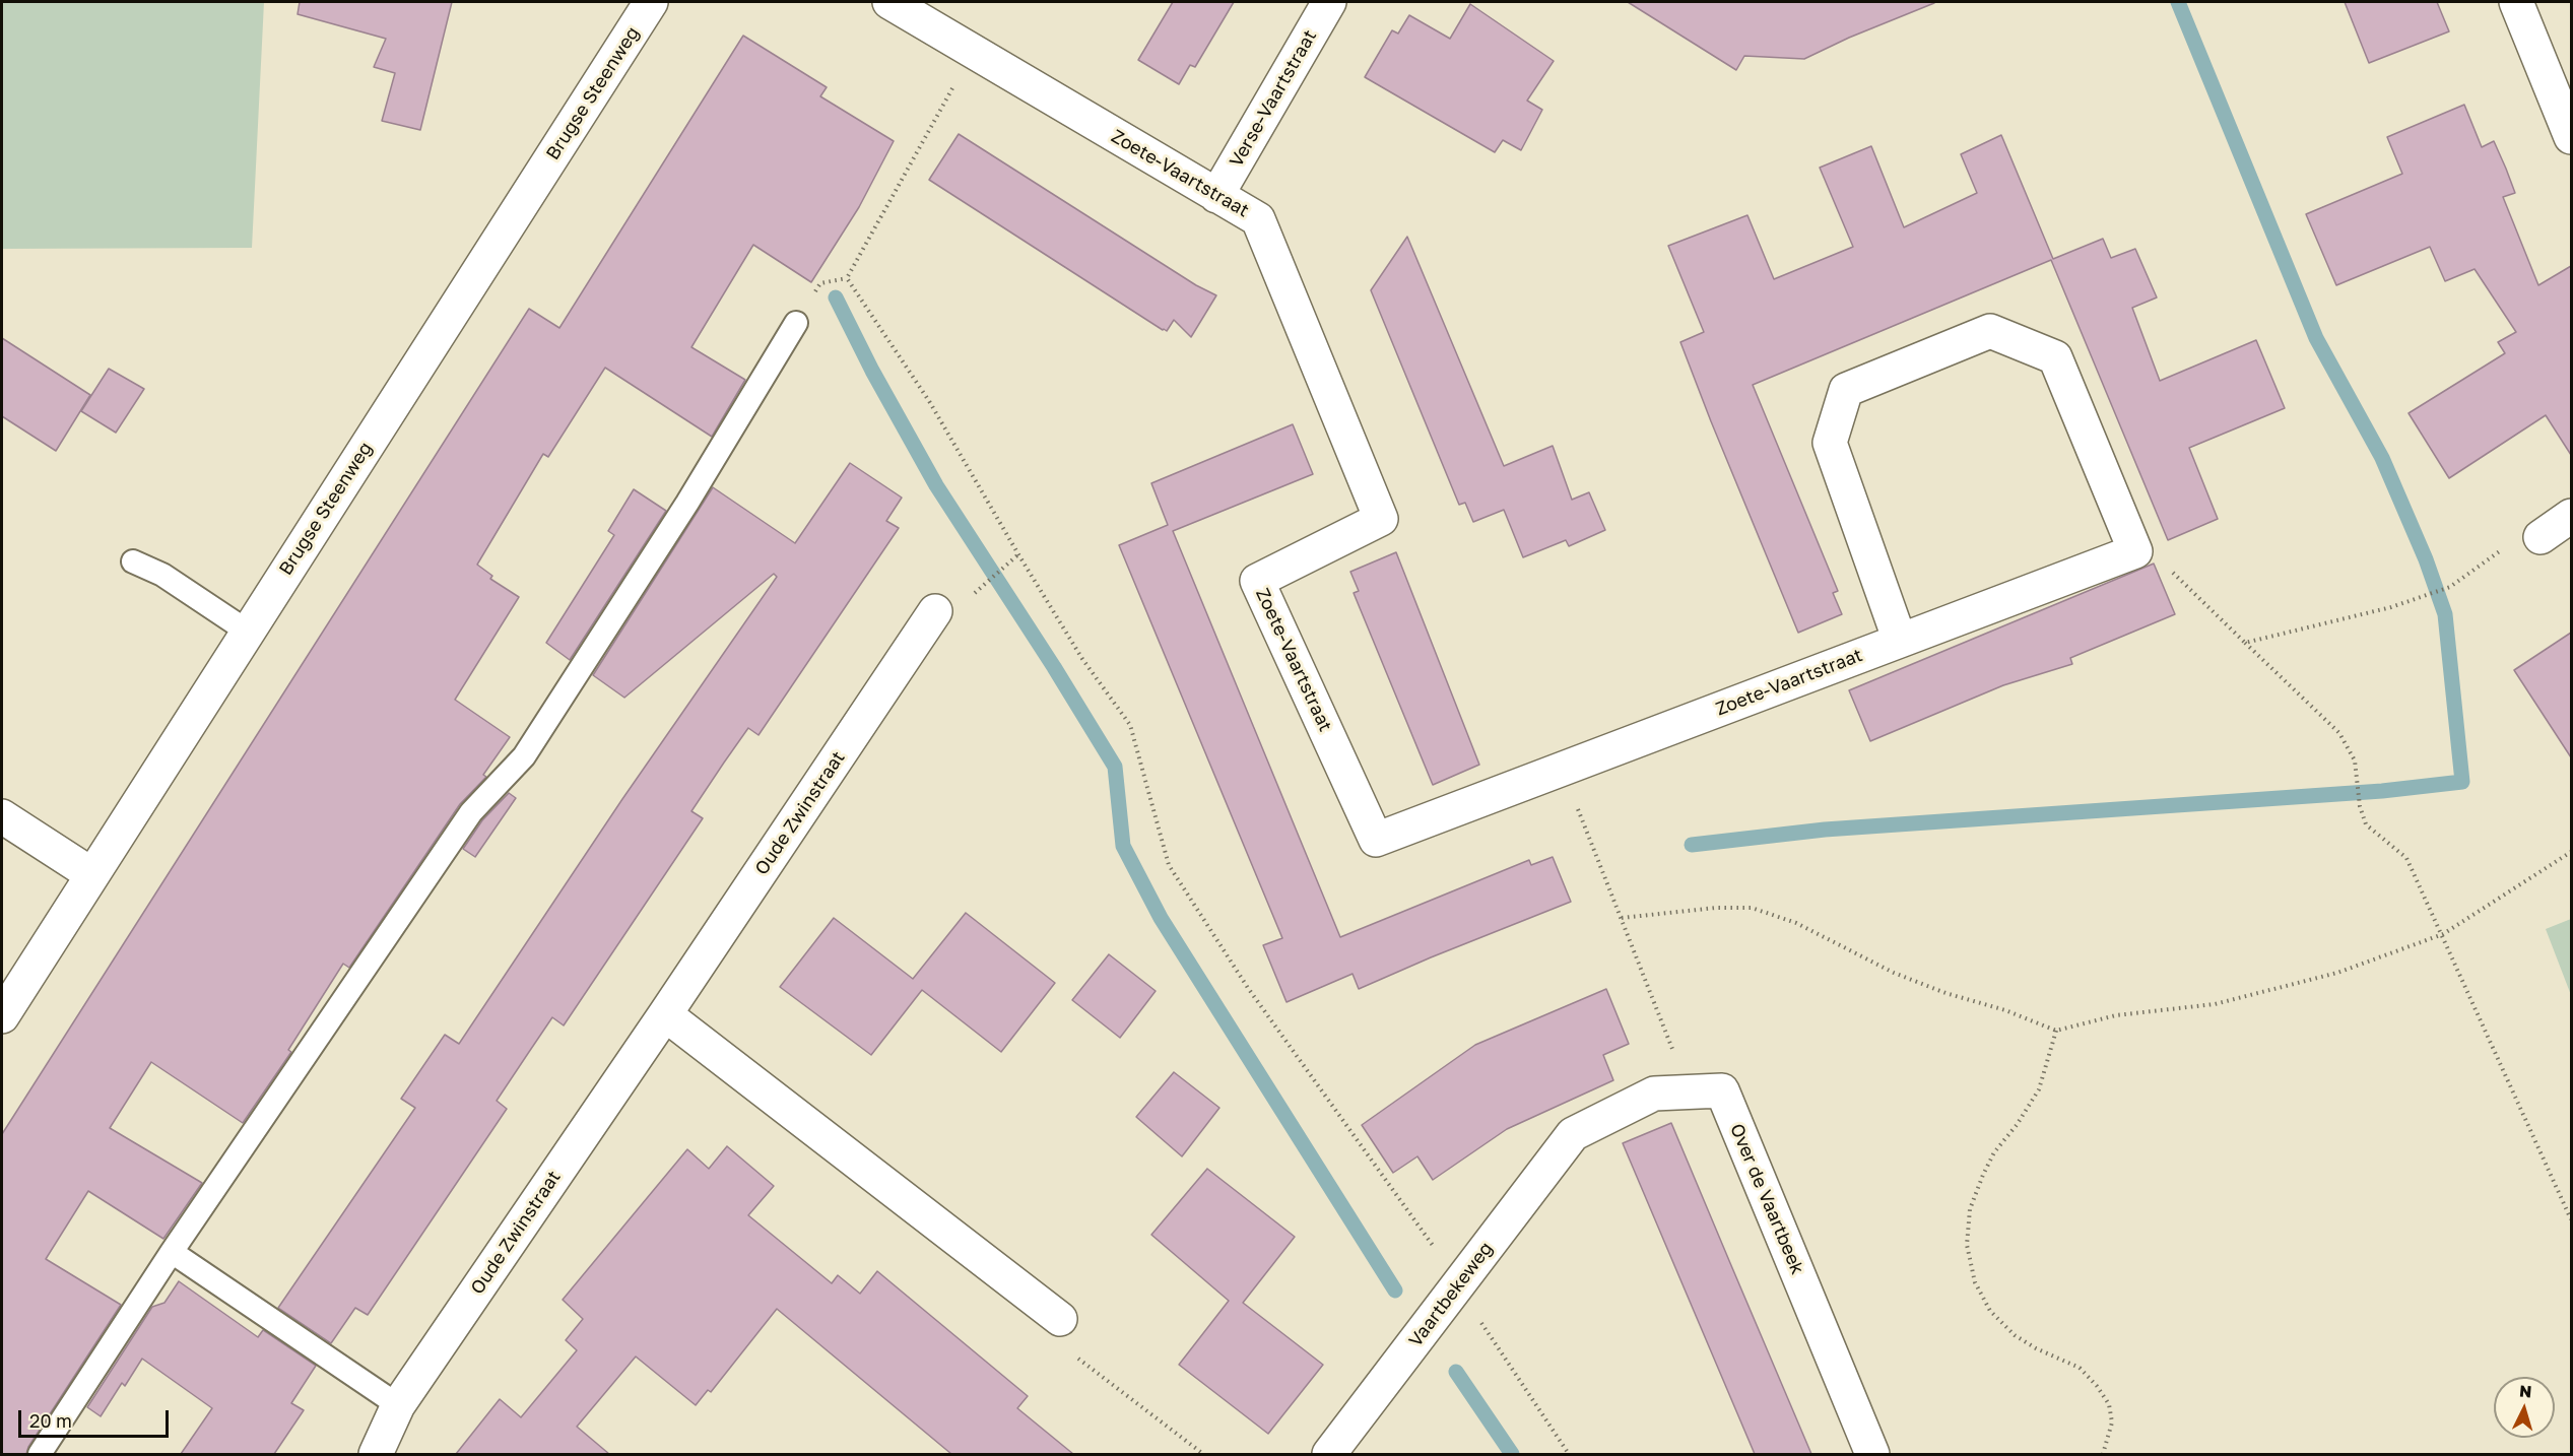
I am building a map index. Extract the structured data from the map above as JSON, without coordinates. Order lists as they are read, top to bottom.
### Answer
{
  "streets": {
    "street": [
      "Brugse Steenweg",
      "Verse-Vaartstraat",
      "Zoete-Vaartstraat",
      "Oude Zwinstraat",
      "Over de Vaartbeek",
      "Vaartbekeweg"
    ]
  },
  "crossings": [
    ["Verse-Vaartstraat", "Zoete-Vaartstraat"],
    ["Over de Vaartbeek", "Vaartbekeweg"]
  ],
  "scale_bar": "20 m",
  "north": "top"
}
